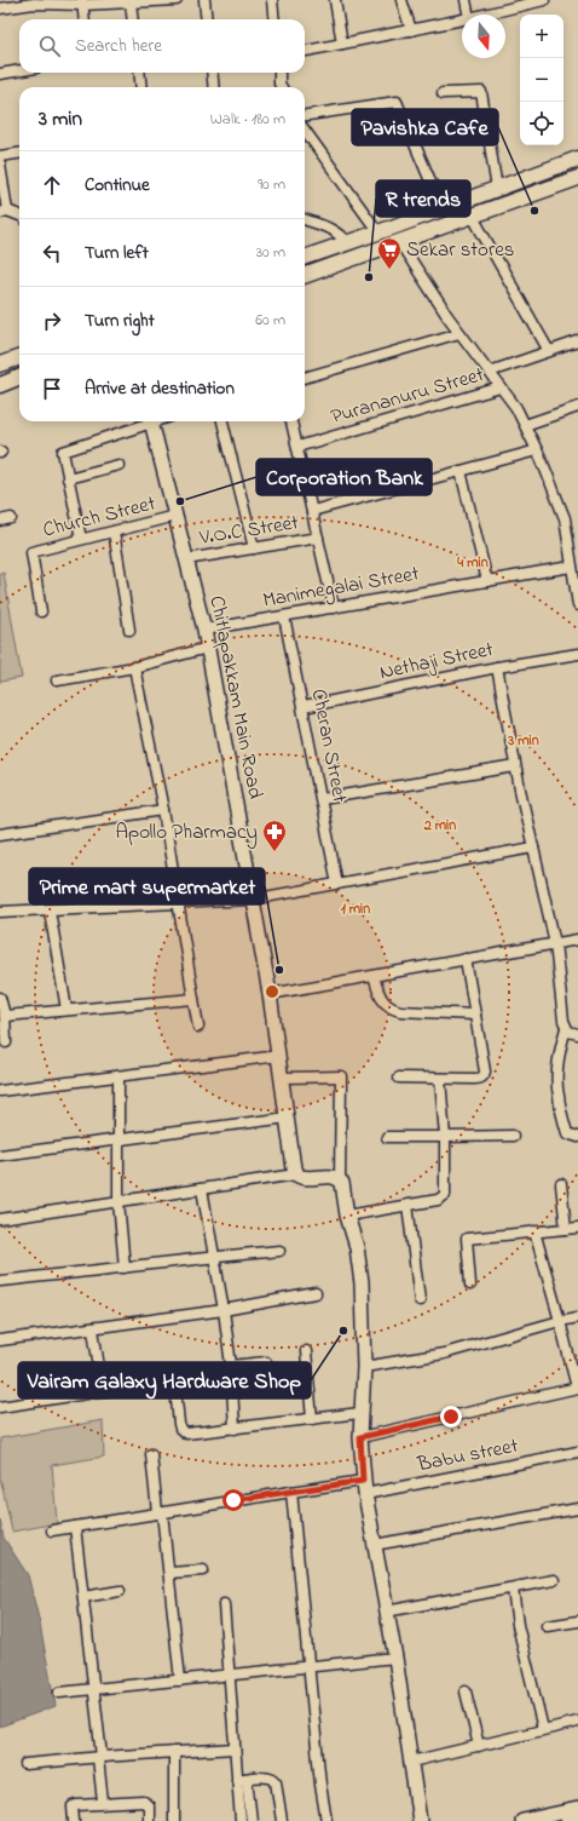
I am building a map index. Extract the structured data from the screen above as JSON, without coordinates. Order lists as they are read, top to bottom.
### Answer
{
  "streets": {
    "street": [
      "Purananuru Street",
      "Church Street",
      "V.O.C Street",
      "Manimegalai Street",
      "Nethaji Street",
      "Chitlapakkam Main Road",
      "Cheran Street",
      "Babu street"
    ]
  },
  "crossings": [
    ["Church Street", "Chitlapakkam Main Road"],
    ["V.O.C Street", "Chitlapakkam Main Road"],
    ["Manimegalai Street", "Chitlapakkam Main Road"],
    ["Manimegalai Street", "Cheran Street"],
    ["Nethaji Street", "Cheran Street"]
  ],
  "places": {
    "other": [
      "Pavishka Cafe",
      "R trends",
      "Corporation Bank",
      "Prime mart supermarket",
      "Vairam Galaxy Hardware Shop"
    ],
    "supermarket": ["Sekar stores"],
    "pharmacy": ["Apollo Pharmacy"]
  },
  "north": "bottom",
  "page": {
    "map_buttons": ["+", "−"],
    "search": "Search here",
    "heading": ["3 min", "Walk · 180 m"],
    "list": [
      ["Continue", "90 m"],
      ["Turn left", "30 m"],
      ["Turn right", "60 m"],
      "Arrive at destination"
    ]
  },
  "rings": [
    "4 min",
    "3 min",
    "2 min",
    "1 min"
  ]
}
